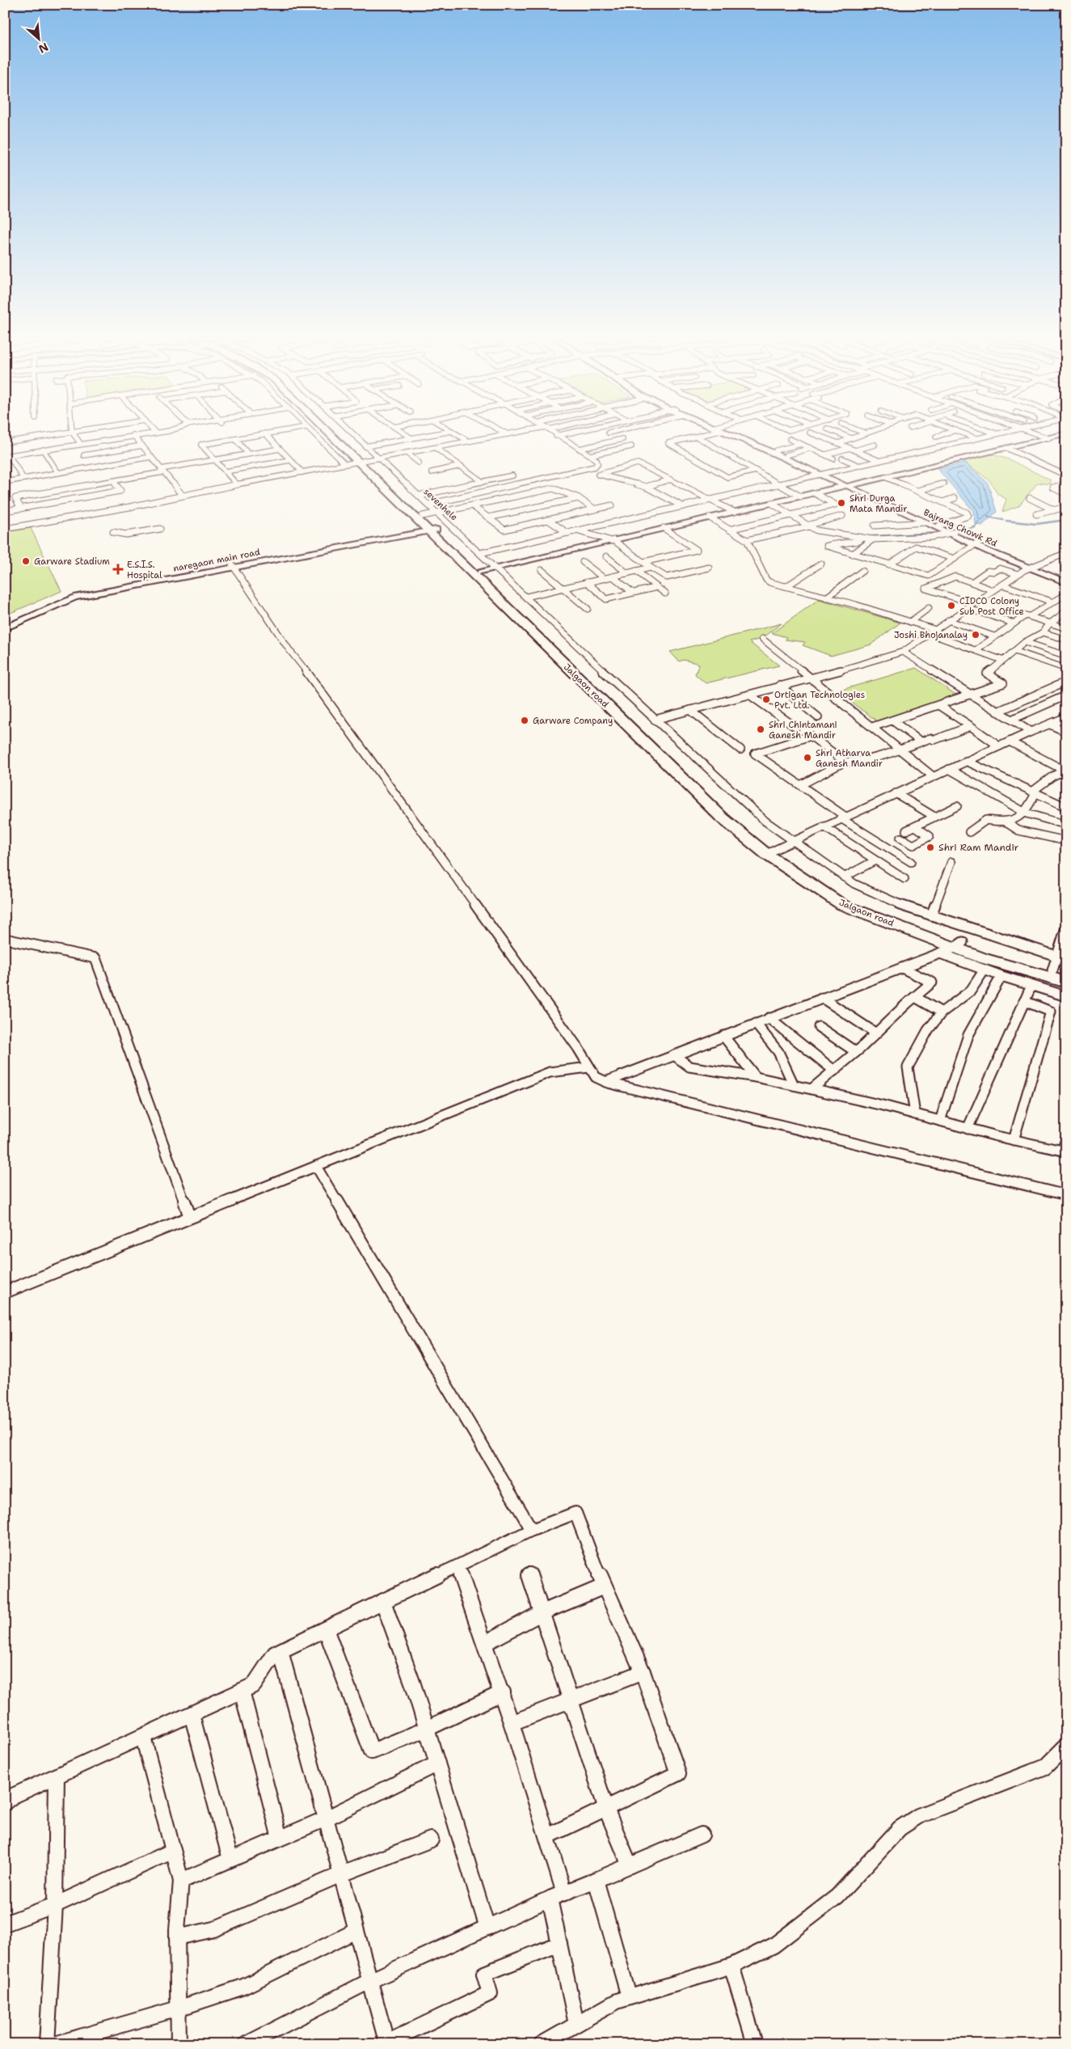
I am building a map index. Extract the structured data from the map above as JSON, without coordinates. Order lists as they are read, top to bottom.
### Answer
{
  "streets": {
    "highway": ["Jalgaon road"],
    "street": ["sevenhele", "Bajrang Chowk Rd", "naregaon main road"]
  },
  "crossings": [
    ["naregaon main road", "Jalgaon road"]
  ],
  "places": {
    "other": [
      "Shri Durga Mata Mandir",
      "Garware Stadium",
      "CIDCO Colony Sub Post Office",
      "Joshi Bhojanalay",
      "Ortigan Technologies Pvt. Ltd.",
      "Garware Company",
      "Shri Chintamani Ganesh Mandir",
      "Shri Atharva Ganesh Mandir",
      "Shri Ram Mandir"
    ],
    "health": ["E.S.I.S. Hospital"]
  },
  "north": "bottom right"
}
